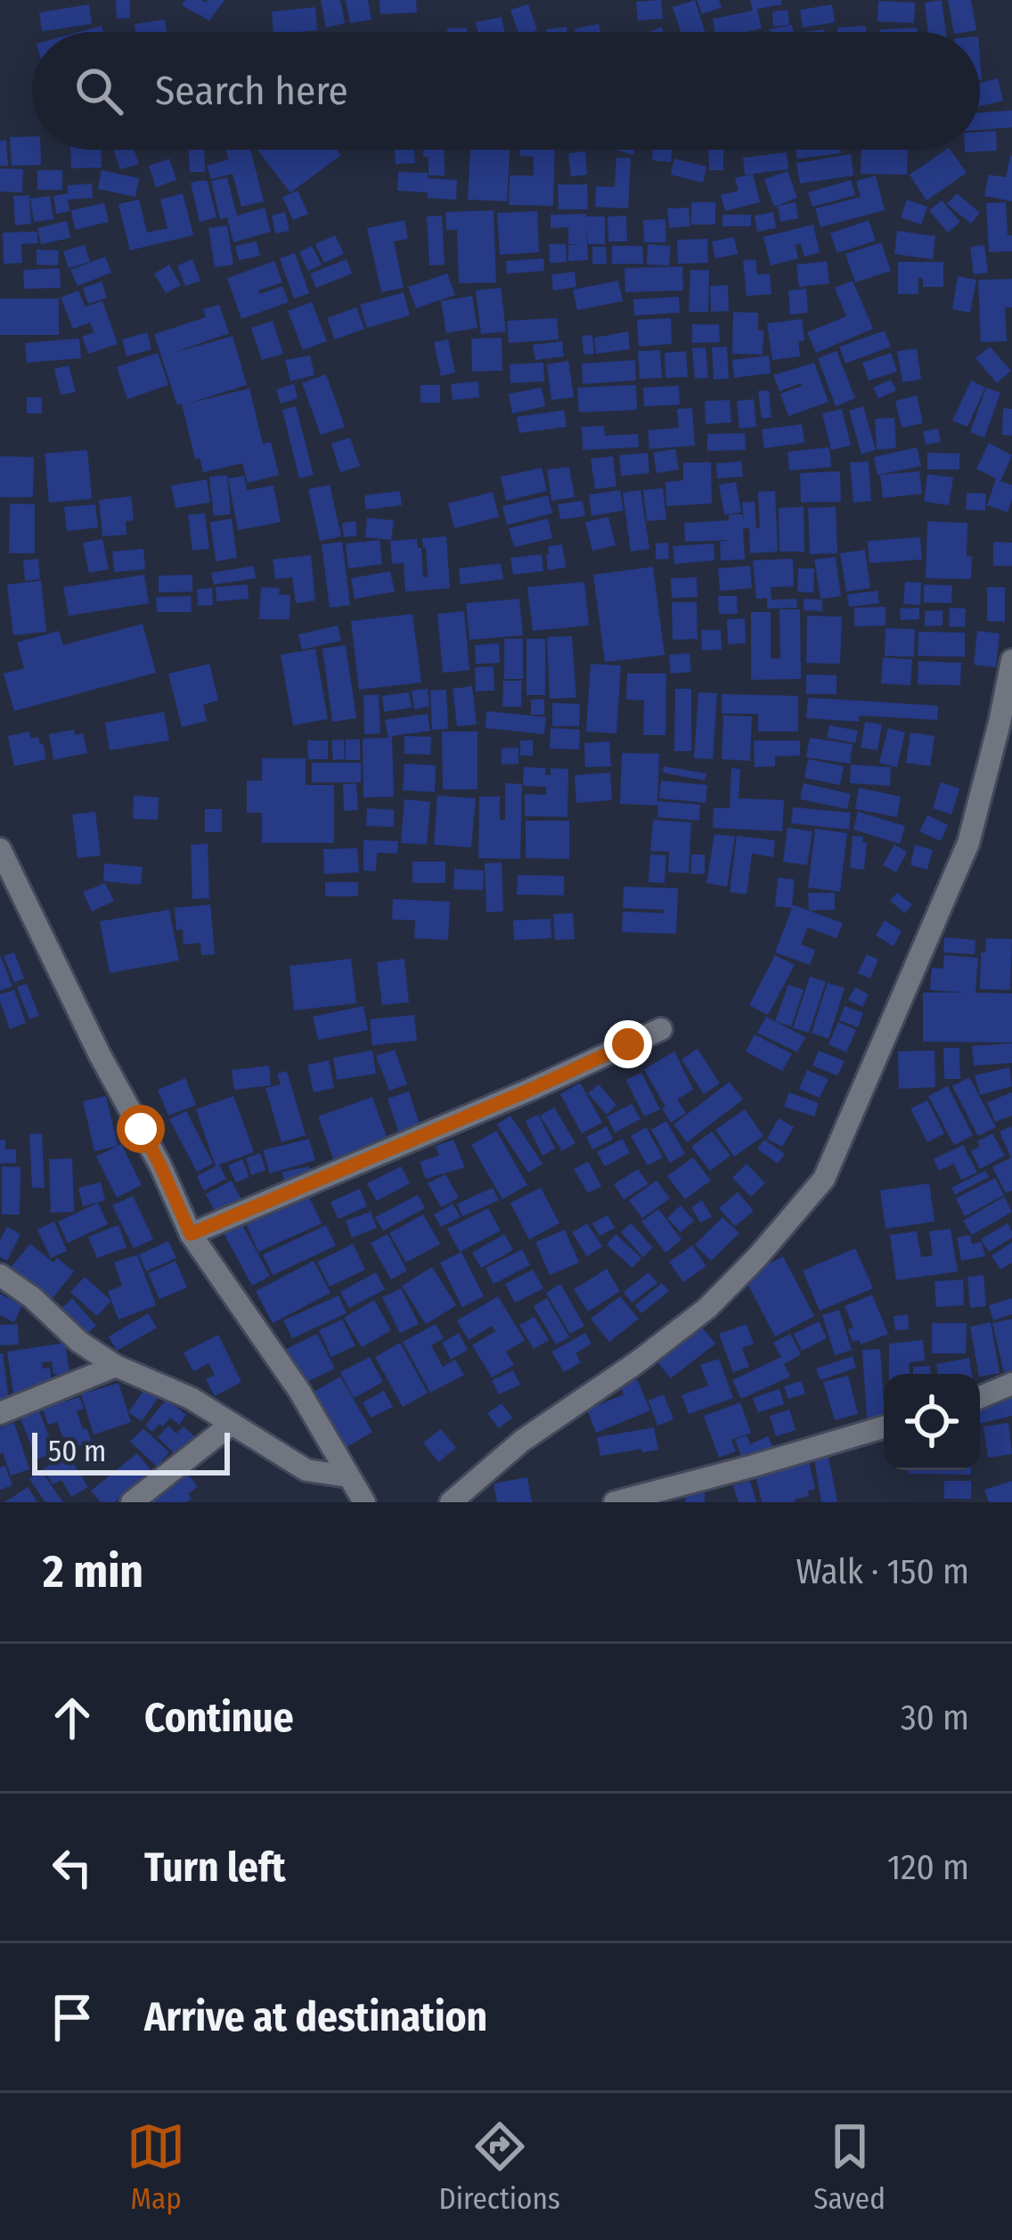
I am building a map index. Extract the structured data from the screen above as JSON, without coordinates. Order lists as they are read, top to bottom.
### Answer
{
  "scale_bar": "50 m",
  "page": {
    "search": "Search here",
    "scale": "50 m",
    "heading": ["2 min", "Walk · 150 m"],
    "list": [
      ["Continue", "30 m"],
      ["Turn left", "120 m"],
      "Arrive at destination"
    ],
    "nav": ["Map", "Directions", "Saved"]
  }
}
